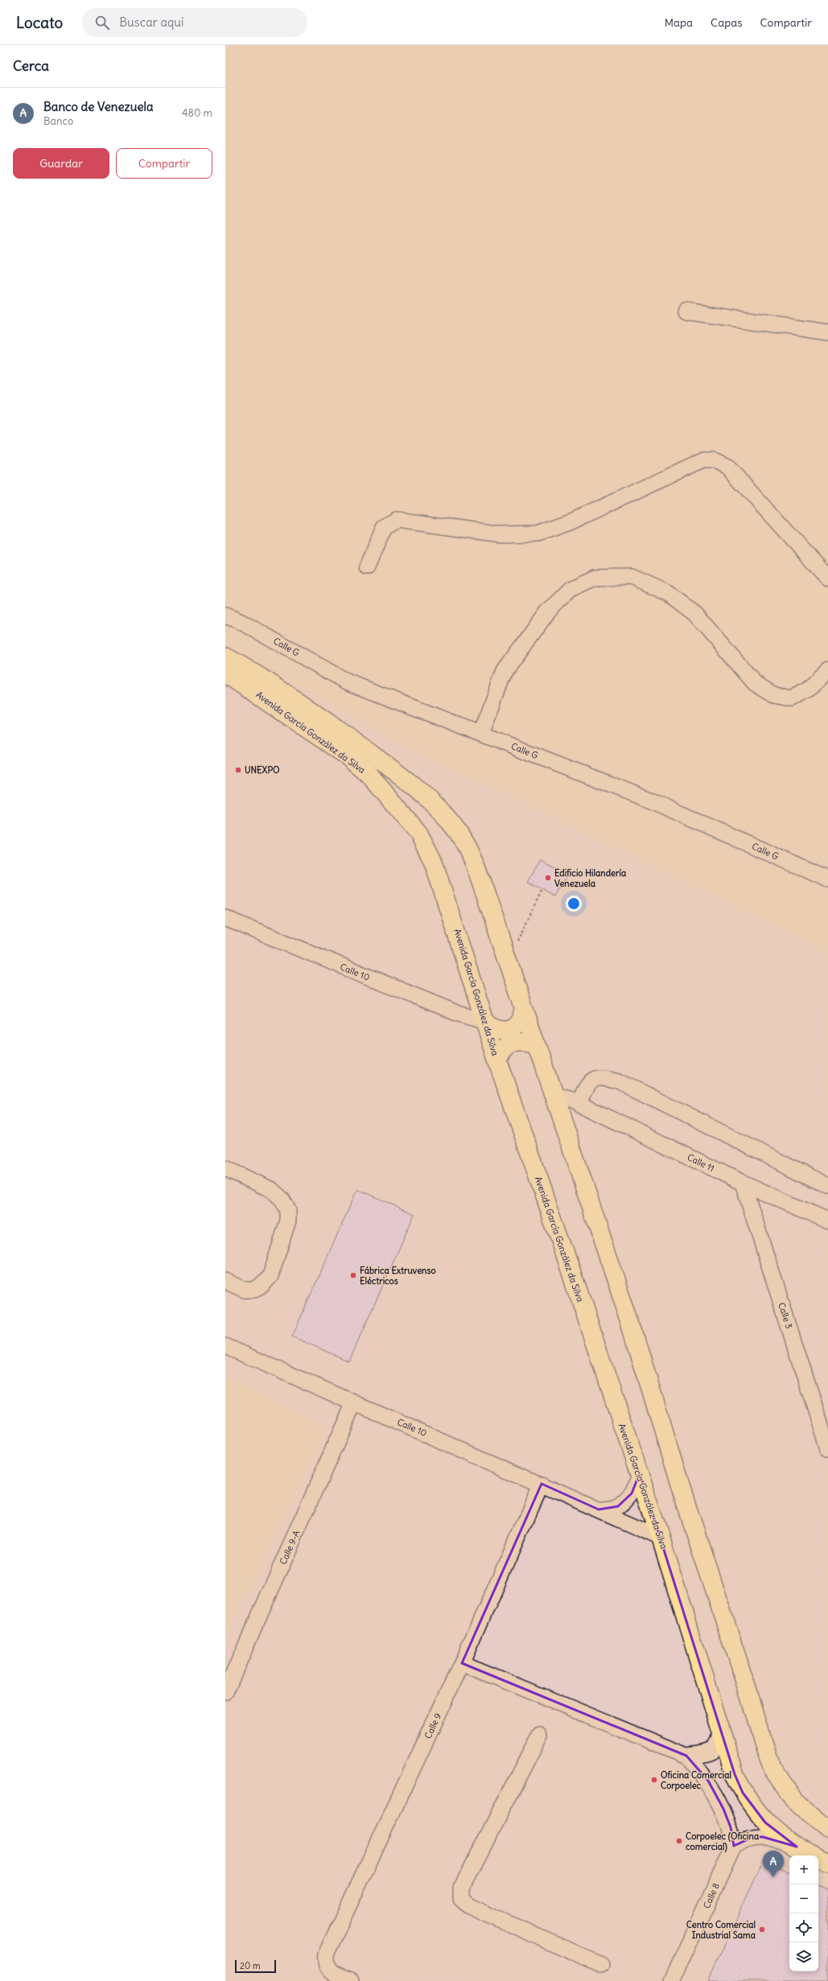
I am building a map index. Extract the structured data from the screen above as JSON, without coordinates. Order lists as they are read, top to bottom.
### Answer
{
  "streets": {
    "main road": ["Avenida García González da Silva"],
    "street": [
      "Calle G",
      "Calle 10",
      "Calle 11",
      "Calle 3",
      "Calle 9-A",
      "Calle 9",
      "Calle 8"
    ]
  },
  "crossings": [
    ["Avenida García González da Silva", "Calle 10"],
    ["Avenida García González da Silva", "Calle 11"],
    ["Calle 10", "Calle 9-A"],
    ["Calle 10", "Calle 9"],
    ["Calle 11", "Calle 3"]
  ],
  "places": [
    "UNEXPO",
    "Edificio Hilandería Venezuela",
    "Fábrica Extruvenso Eléctricos",
    "Oficina Comercial Corpoelec",
    "Corpoelec (Oficina comercial)",
    "Centro Comercial Industrial Sama"
  ],
  "scale_bar": "20 m",
  "page": {
    "header": "Locato",
    "search": "Buscar aquí",
    "nav": ["Mapa", "Capas", "Compartir"],
    "heading": "Cerca",
    "list": [
      {
        "mark": "A",
        "name": "Banco de Venezuela",
        "note": "Banco",
        "value": "480 m"
      }
    ],
    "buttons": ["Guardar", "Compartir"],
    "pins": "A",
    "map_buttons": ["+", "−"],
    "scale": "20 m"
  }
}
